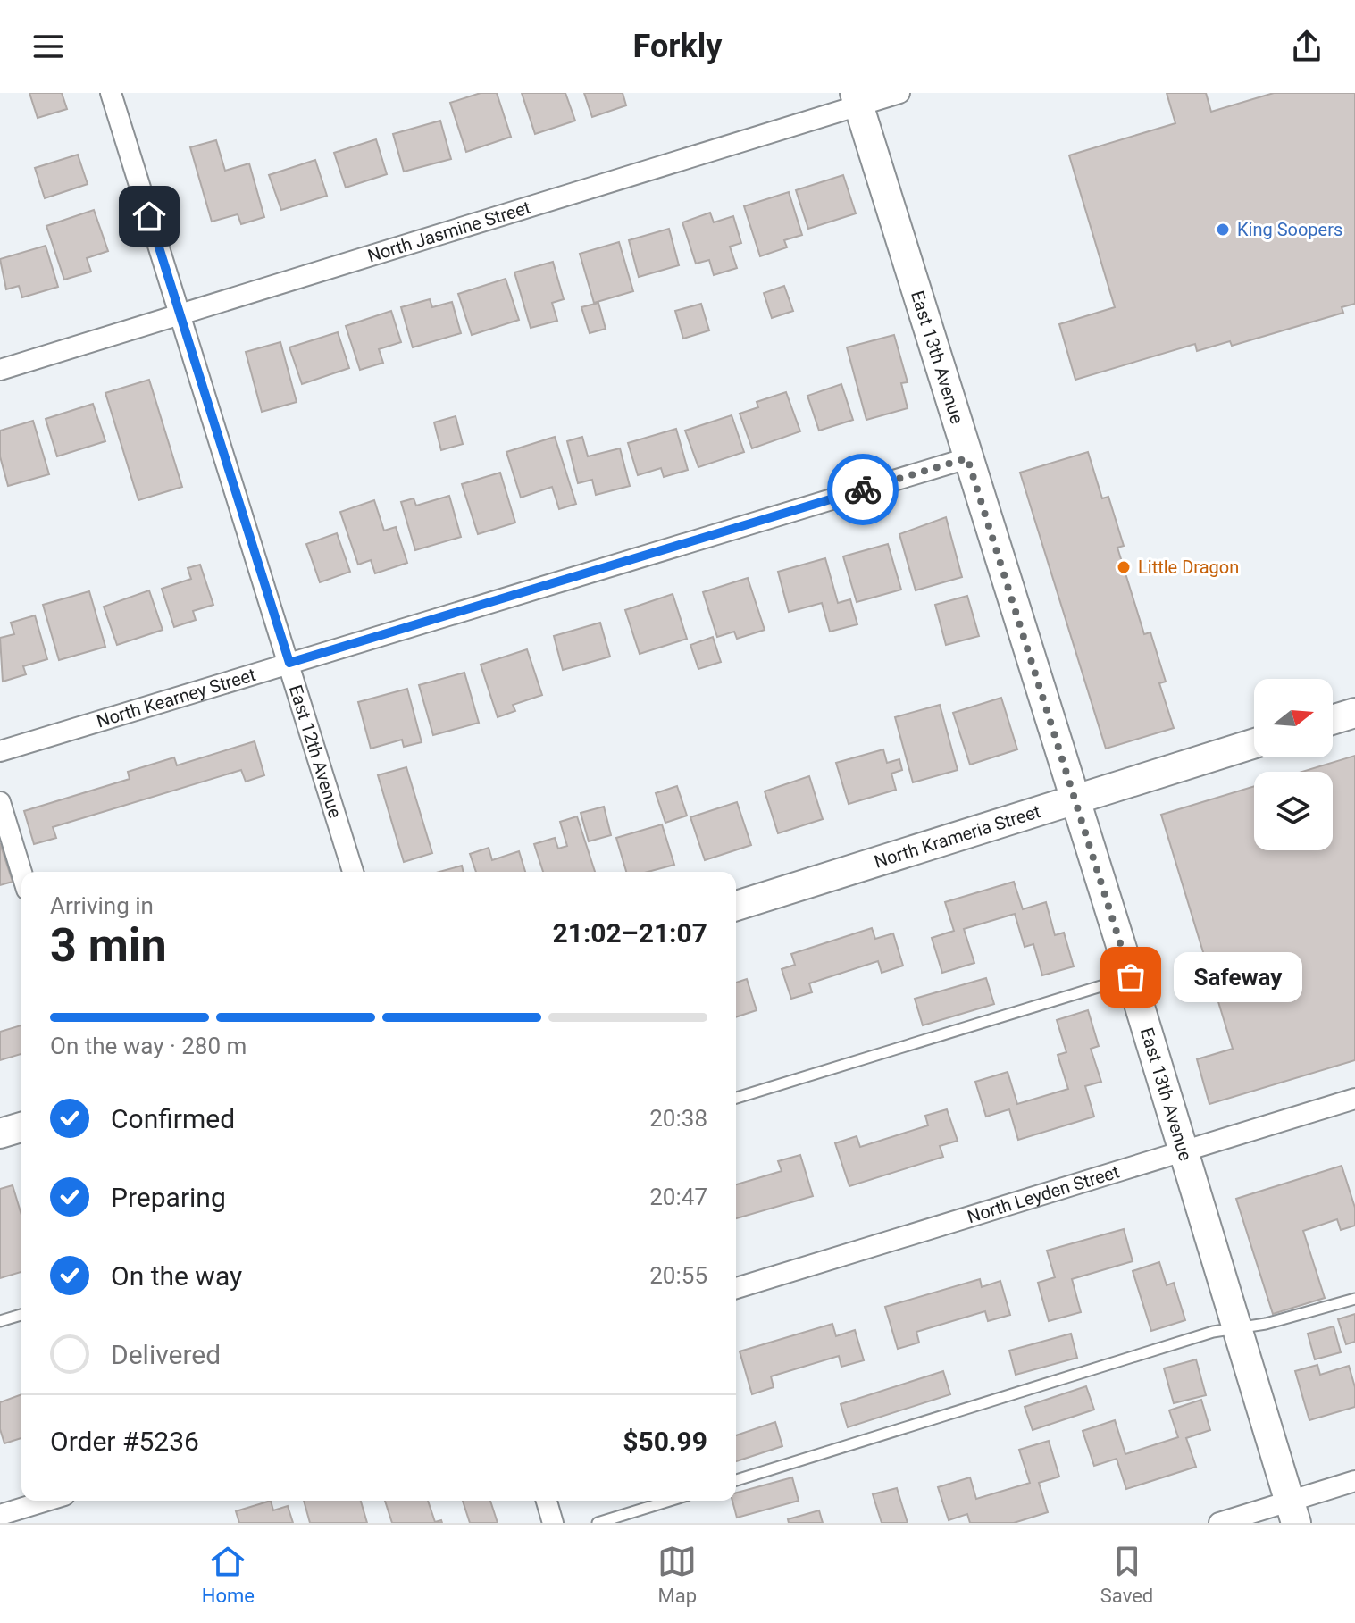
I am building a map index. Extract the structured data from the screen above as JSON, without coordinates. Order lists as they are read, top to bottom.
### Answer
{
  "streets": {
    "main road": ["East 13th Avenue", "North Krameria Street"],
    "street": [
      "North Jasmine Street",
      "North Kearney Street",
      "East 12th Avenue",
      "North Leyden Street"
    ]
  },
  "crossings": [
    ["North Jasmine Street", "East 13th Avenue"],
    ["North Jasmine Street", "East 12th Avenue"],
    ["East 13th Avenue", "North Kearney Street"],
    ["East 13th Avenue", "North Krameria Street"],
    ["East 13th Avenue", "North Leyden Street"],
    ["North Kearney Street", "East 12th Avenue"]
  ],
  "places": ["King Soopers", "Little Dragon", "Safeway"],
  "north": "right",
  "page": {
    "header": "Forkly",
    "heading": ["3 min", "Arriving in", "21:02–21:07"],
    "panel": ["Order #5236", "$50.99"],
    "bubble": "Safeway",
    "bar": "On the way · 280 m",
    "list": [
      ["Confirmed", "20:38"],
      ["Preparing", "20:47"],
      ["On the way", "20:55"],
      "Delivered"
    ],
    "tabs": ["Home", "Map", "Saved"]
  }
}
